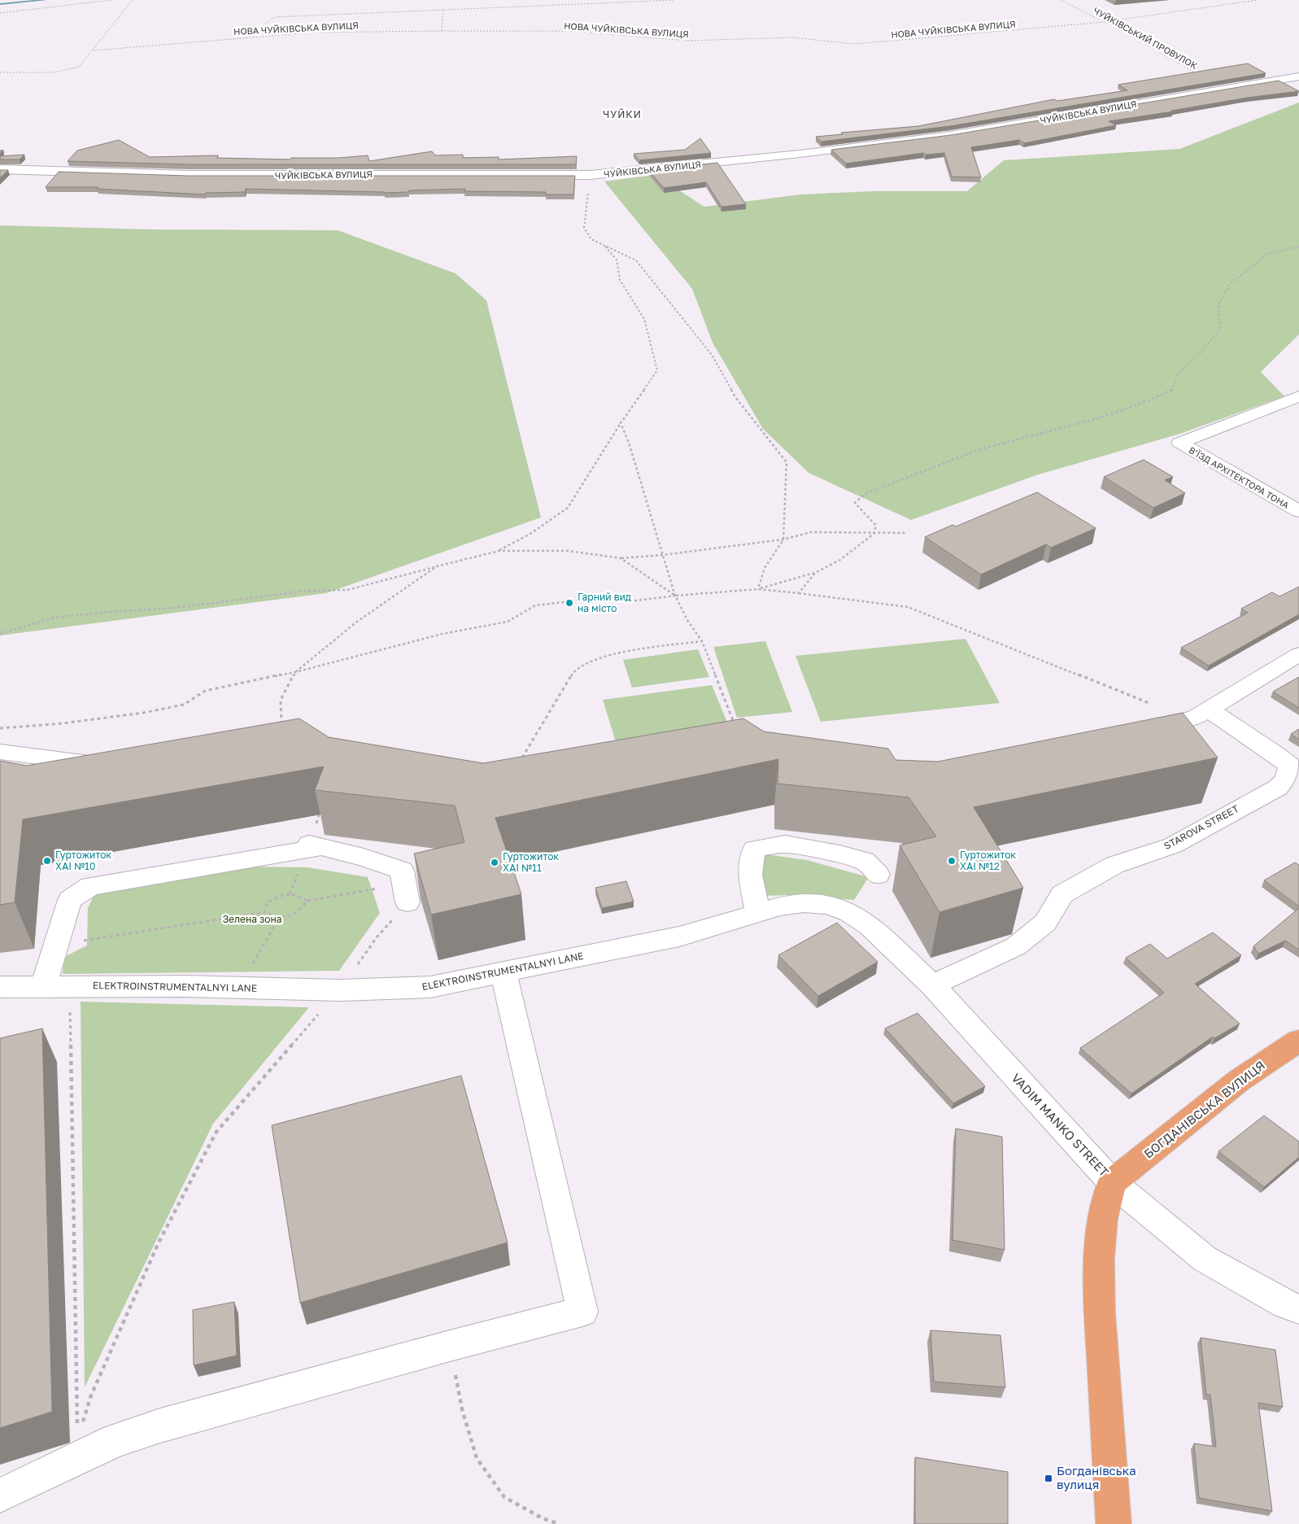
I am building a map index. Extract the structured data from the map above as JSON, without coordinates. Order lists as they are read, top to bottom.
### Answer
{
  "streets": {
    "main road": ["БОГДАНІВСЬКА ВУЛИЦЯ", "VADIM MANKO STREET"],
    "street": [
      "ЧУЙКІВСЬКА ВУЛИЦЯ",
      "В’ЇЗД АРХІТЕКТОРА ТОНА",
      "STAROVA STREET",
      "ELEKTROINSTRUMENTALNYI LANE"
    ],
    "path": ["НОВА ЧУЙКІВСЬКА ВУЛИЦЯ", "ЧУЙКІВСЬКИЙ ПРОВУЛОК"]
  },
  "crossings": [
    ["НОВА ЧУЙКІВСЬКА ВУЛИЦЯ", "ЧУЙКІВСЬКИЙ ПРОВУЛОК"],
    ["ЧУЙКІВСЬКИЙ ПРОВУЛОК", "ЧУЙКІВСЬКА ВУЛИЦЯ"],
    ["STAROVA STREET", "VADIM MANKO STREET"],
    ["ELEKTROINSTRUMENTALNYI LANE", "VADIM MANKO STREET"],
    ["БОГДАНІВСЬКА ВУЛИЦЯ", "VADIM MANKO STREET"]
  ],
  "districts": ["ЧУЙКИ"],
  "parks": ["Зелена зона"],
  "places": {
    "other": [
      "Гарний вид на місто",
      "Гуртожиток ХАІ №10",
      "Гуртожиток ХАІ №12",
      "Гуртожиток ХАІ №11"
    ],
    "transit": ["Богданівська вулиця"]
  }
}
